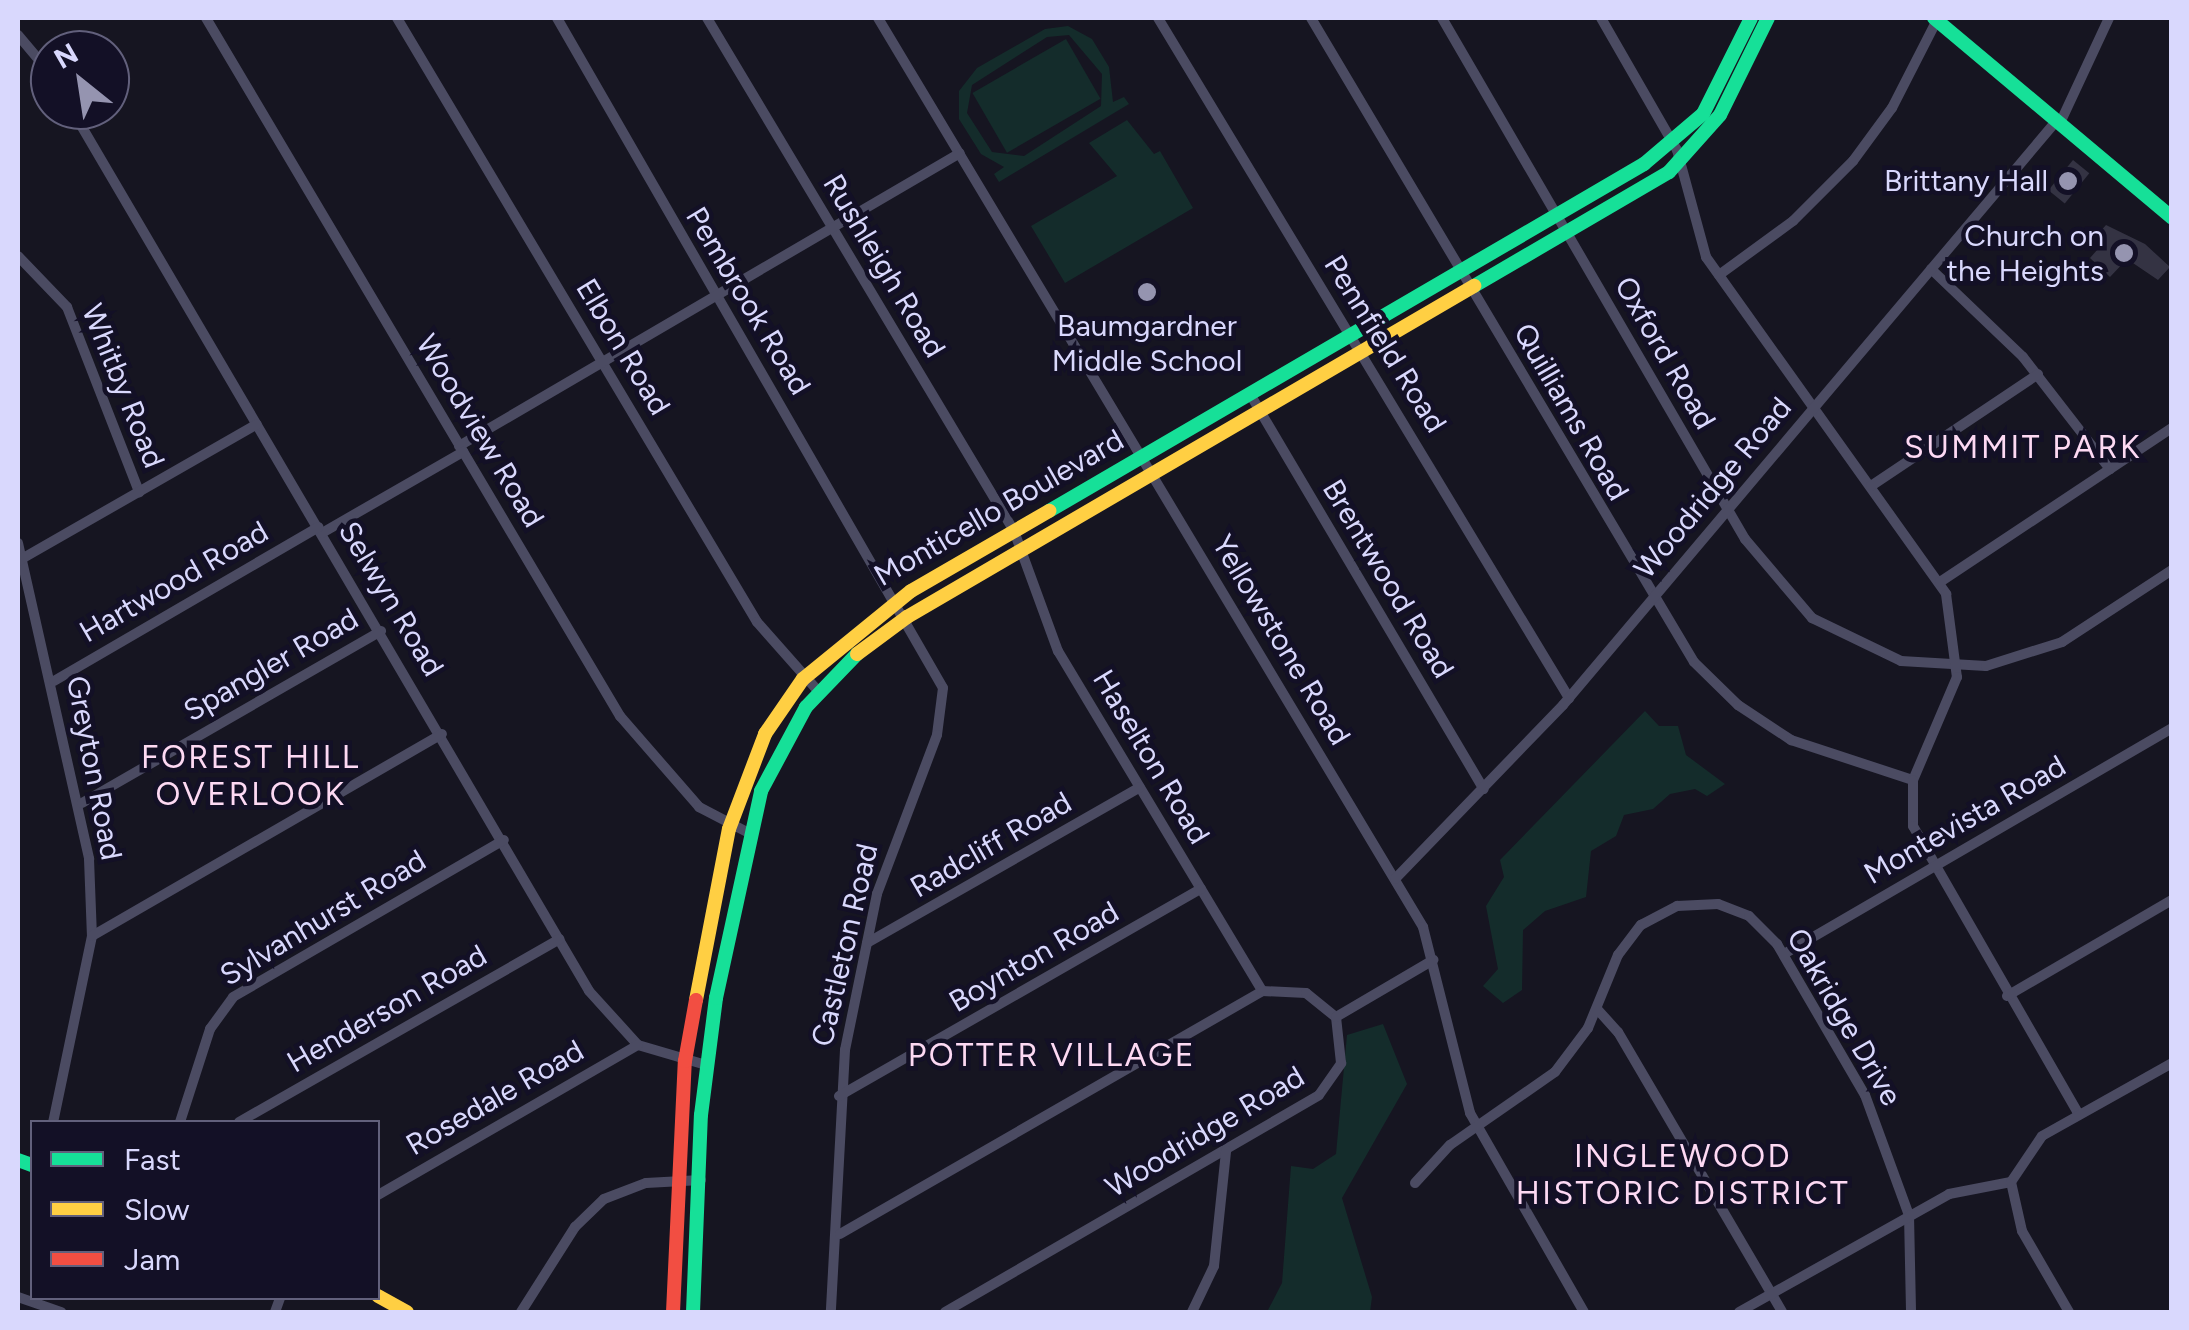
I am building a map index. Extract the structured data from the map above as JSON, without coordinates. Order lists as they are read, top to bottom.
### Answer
{
  "streets": {
    "main road": ["Monticello Boulevard"],
    "street": [
      "Rushleigh Road",
      "Pembrook Road",
      "Pennfield Road",
      "Elbon Road",
      "Oxford Road",
      "Whitby Road",
      "Quilliams Road",
      "Woodview Road",
      "Woodridge Road",
      "Brentwood Road",
      "Hartwood Road",
      "Selwyn Road",
      "Yellowstone Road",
      "Spangler Road",
      "Haselton Road",
      "Greyton Road",
      "Montevista Road",
      "Radcliff Road",
      "Sylvanhurst Road",
      "Castleton Road",
      "Boynton Road",
      "Henderson Road",
      "Oakridge Drive",
      "Rosedale Road"
    ]
  },
  "crossings": [
    ["Rushleigh Road", "Monticello Boulevard"],
    ["Rushleigh Road", "Hartwood Road"],
    ["Rushleigh Road", "Haselton Road"],
    ["Pembrook Road", "Monticello Boulevard"],
    ["Pembrook Road", "Hartwood Road"],
    ["Pembrook Road", "Castleton Road"],
    ["Pennfield Road", "Woodridge Road"],
    ["Pennfield Road", "Monticello Boulevard"],
    ["Elbon Road", "Monticello Boulevard"],
    ["Elbon Road", "Hartwood Road"],
    ["Oxford Road", "Woodridge Road"],
    ["Oxford Road", "Monticello Boulevard"],
    ["Quilliams Road", "Woodridge Road"],
    ["Quilliams Road", "Monticello Boulevard"],
    ["Woodview Road", "Monticello Boulevard"],
    ["Woodview Road", "Hartwood Road"],
    ["Woodridge Road", "Brentwood Road"],
    ["Woodridge Road", "Yellowstone Road"],
    ["Monticello Boulevard", "Brentwood Road"],
    ["Monticello Boulevard", "Selwyn Road"],
    ["Monticello Boulevard", "Yellowstone Road"],
    ["Monticello Boulevard", "Haselton Road"],
    ["Monticello Boulevard", "Castleton Road"],
    ["Hartwood Road", "Selwyn Road"],
    ["Hartwood Road", "Yellowstone Road"],
    ["Hartwood Road", "Greyton Road"],
    ["Selwyn Road", "Spangler Road"],
    ["Selwyn Road", "Sylvanhurst Road"],
    ["Selwyn Road", "Henderson Road"],
    ["Selwyn Road", "Rosedale Road"],
    ["Yellowstone Road", "Oakridge Drive"],
    ["Spangler Road", "Greyton Road"],
    ["Haselton Road", "Radcliff Road"],
    ["Haselton Road", "Boynton Road"],
    ["Montevista Road", "Oakridge Drive"],
    ["Radcliff Road", "Castleton Road"],
    ["Castleton Road", "Boynton Road"]
  ],
  "districts": [
    "SUMMIT PARK",
    "FOREST HILL OVERLOOK",
    "POTTER VILLAGE",
    "INGLEWOOD HISTORIC DISTRICT"
  ],
  "places": ["Brittany Hall", "Church on the Heights", "Baumgardner Middle School"],
  "legend": ["Fast", "Slow", "Jam"],
  "north": "top left"
}
